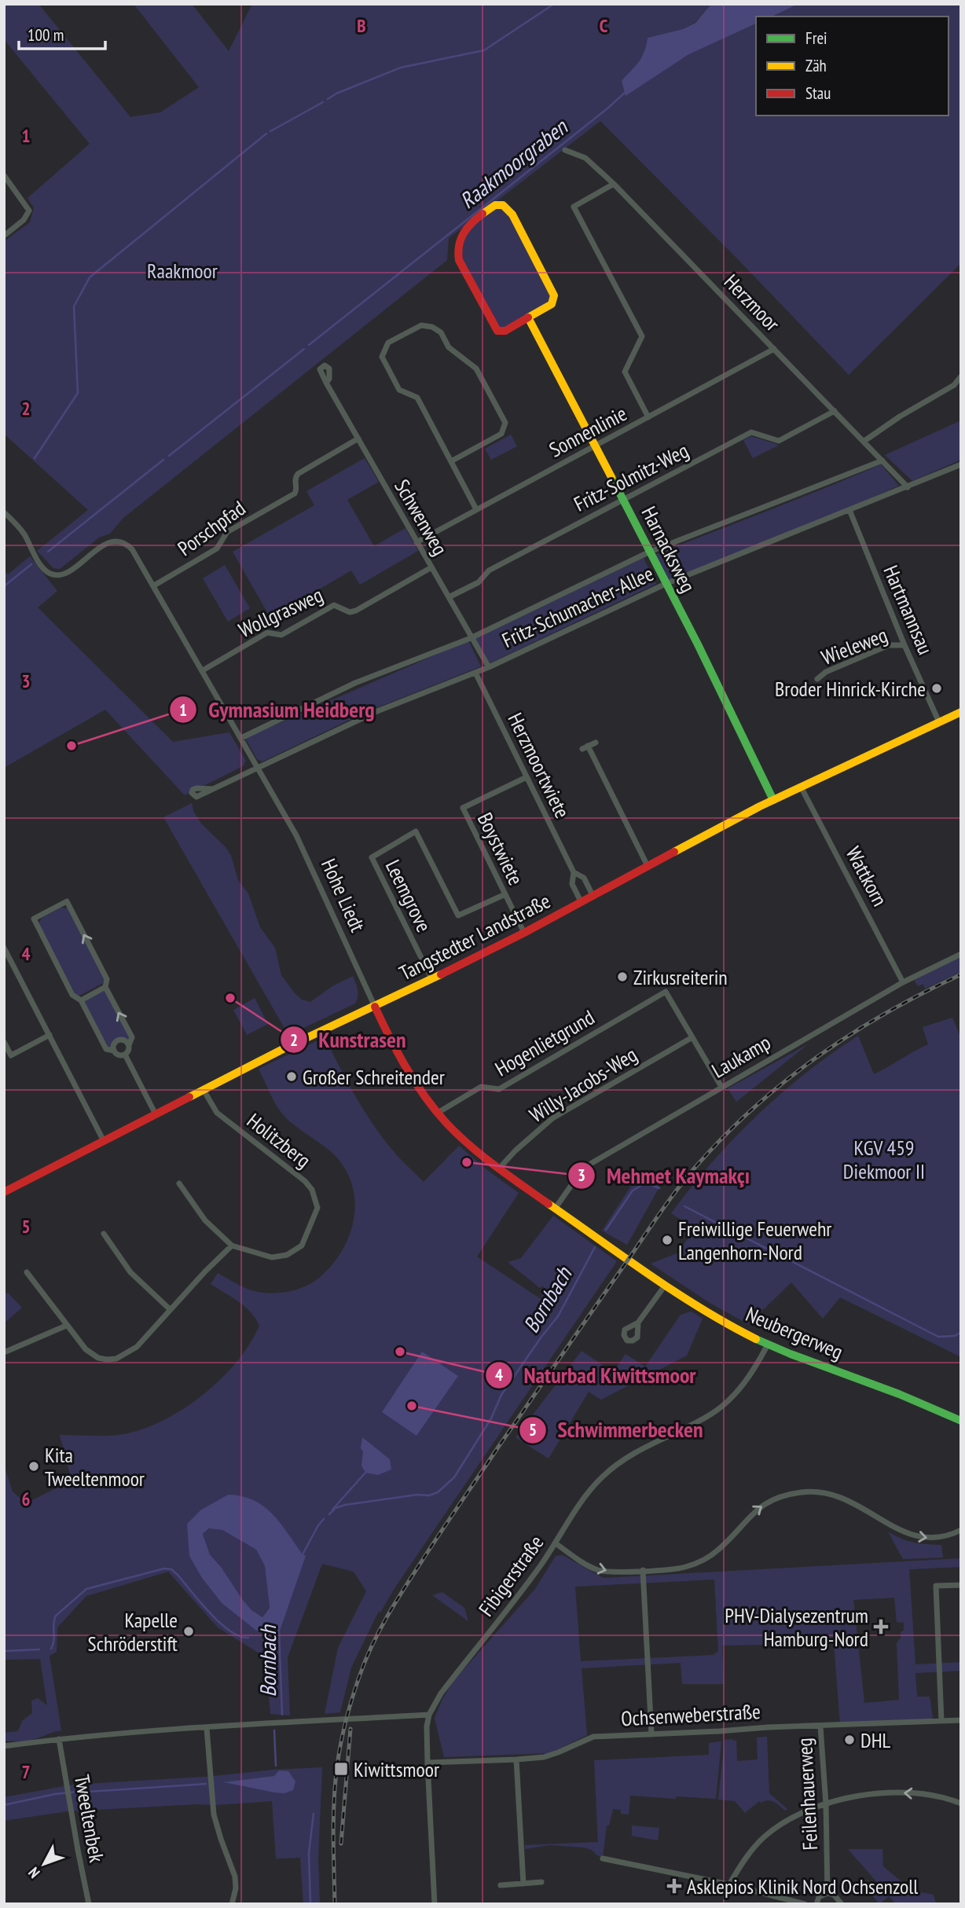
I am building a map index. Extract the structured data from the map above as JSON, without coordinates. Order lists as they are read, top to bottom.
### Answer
{
  "streets": {
    "street": [
      "Herzmoor",
      "Sonnenlinie",
      "Fritz-Solmitz-Weg",
      "Schwenweg",
      "Porschpfad",
      "Harnacksweg",
      "Fritz-Schumacher-Allee",
      "Hartmannsau",
      "Wollgrasweg",
      "Wieleweg",
      "Herzmoortwiete",
      "Boystwiete",
      "Wattkorn",
      "Hohe Liedt",
      "Leemgrove",
      "Tangstedter Landstraße",
      "Hogenlietgrund",
      "Laukamp",
      "Willy-Jacobs-Weg",
      "Holitzberg",
      "Neubergerweg",
      "Fibigerstraße",
      "Ochsenweberstraße",
      "Feilenhauerweg",
      "Tweeltenbek"
    ]
  },
  "crossings": [
    ["Herzmoor", "Sonnenlinie"],
    ["Herzmoor", "Fritz-Solmitz-Weg"],
    ["Herzmoor", "Fritz-Schumacher-Allee"],
    ["Sonnenlinie", "Schwenweg"],
    ["Sonnenlinie", "Harnacksweg"],
    ["Fritz-Solmitz-Weg", "Schwenweg"],
    ["Fritz-Solmitz-Weg", "Harnacksweg"],
    ["Schwenweg", "Porschpfad"],
    ["Schwenweg", "Fritz-Schumacher-Allee"],
    ["Schwenweg", "Wollgrasweg"],
    ["Porschpfad", "Hohe Liedt"],
    ["Harnacksweg", "Fritz-Schumacher-Allee"],
    ["Harnacksweg", "Tangstedter Landstraße"],
    ["Fritz-Schumacher-Allee", "Hartmannsau"],
    ["Fritz-Schumacher-Allee", "Herzmoortwiete"],
    ["Fritz-Schumacher-Allee", "Hohe Liedt"],
    ["Hartmannsau", "Wieleweg"],
    ["Hartmannsau", "Tangstedter Landstraße"],
    ["Wollgrasweg", "Hohe Liedt"],
    ["Herzmoortwiete", "Boystwiete"],
    ["Herzmoortwiete", "Tangstedter Landstraße"],
    ["Boystwiete", "Leemgrove"],
    ["Boystwiete", "Tangstedter Landstraße"],
    ["Wattkorn", "Tangstedter Landstraße"],
    ["Wattkorn", "Laukamp"],
    ["Hohe Liedt", "Tangstedter Landstraße"],
    ["Hohe Liedt", "Hogenlietgrund"],
    ["Hohe Liedt", "Laukamp"],
    ["Hohe Liedt", "Willy-Jacobs-Weg"],
    ["Hohe Liedt", "Neubergerweg"],
    ["Leemgrove", "Tangstedter Landstraße"],
    ["Tangstedter Landstraße", "Holitzberg"],
    ["Hogenlietgrund", "Willy-Jacobs-Weg"],
    ["Neubergerweg", "Fibigerstraße"],
    ["Fibigerstraße", "Ochsenweberstraße"],
    ["Ochsenweberstraße", "Feilenhauerweg"]
  ],
  "water": ["Raakmoorgraben", "Bornbach"],
  "parks": ["Raakmoor", "KGV 459 Diekmoor II"],
  "places": {
    "other": [
      "Broder Hinrick-Kirche",
      "Gymnasium Heidberg",
      "Zirkusreiterin",
      "Kunstrasen",
      "Großer Schreitender",
      "Mehmet Kaymakçı",
      "Freiwillige Feuerwehr Langenhorn-Nord",
      "Naturbad Kiwittsmoor",
      "Schwimmerbecken",
      "Kita Tweeltenmoor",
      "Kapelle Schröderstift",
      "DHL"
    ],
    "health": ["PHV-Dialysezentrum Hamburg-Nord", "Asklepios Klinik Nord Ochsenzoll"],
    "transit": ["Kiwittsmoor"]
  },
  "legend": ["Frei", "Zäh", "Stau"],
  "scale_bar": "100 m",
  "north": "bottom left",
  "grid": {
    "columns": ["B", "C"],
    "rows": [
      "1",
      "2",
      "3",
      "4",
      "5",
      "6",
      "7"
    ]
  }
}
